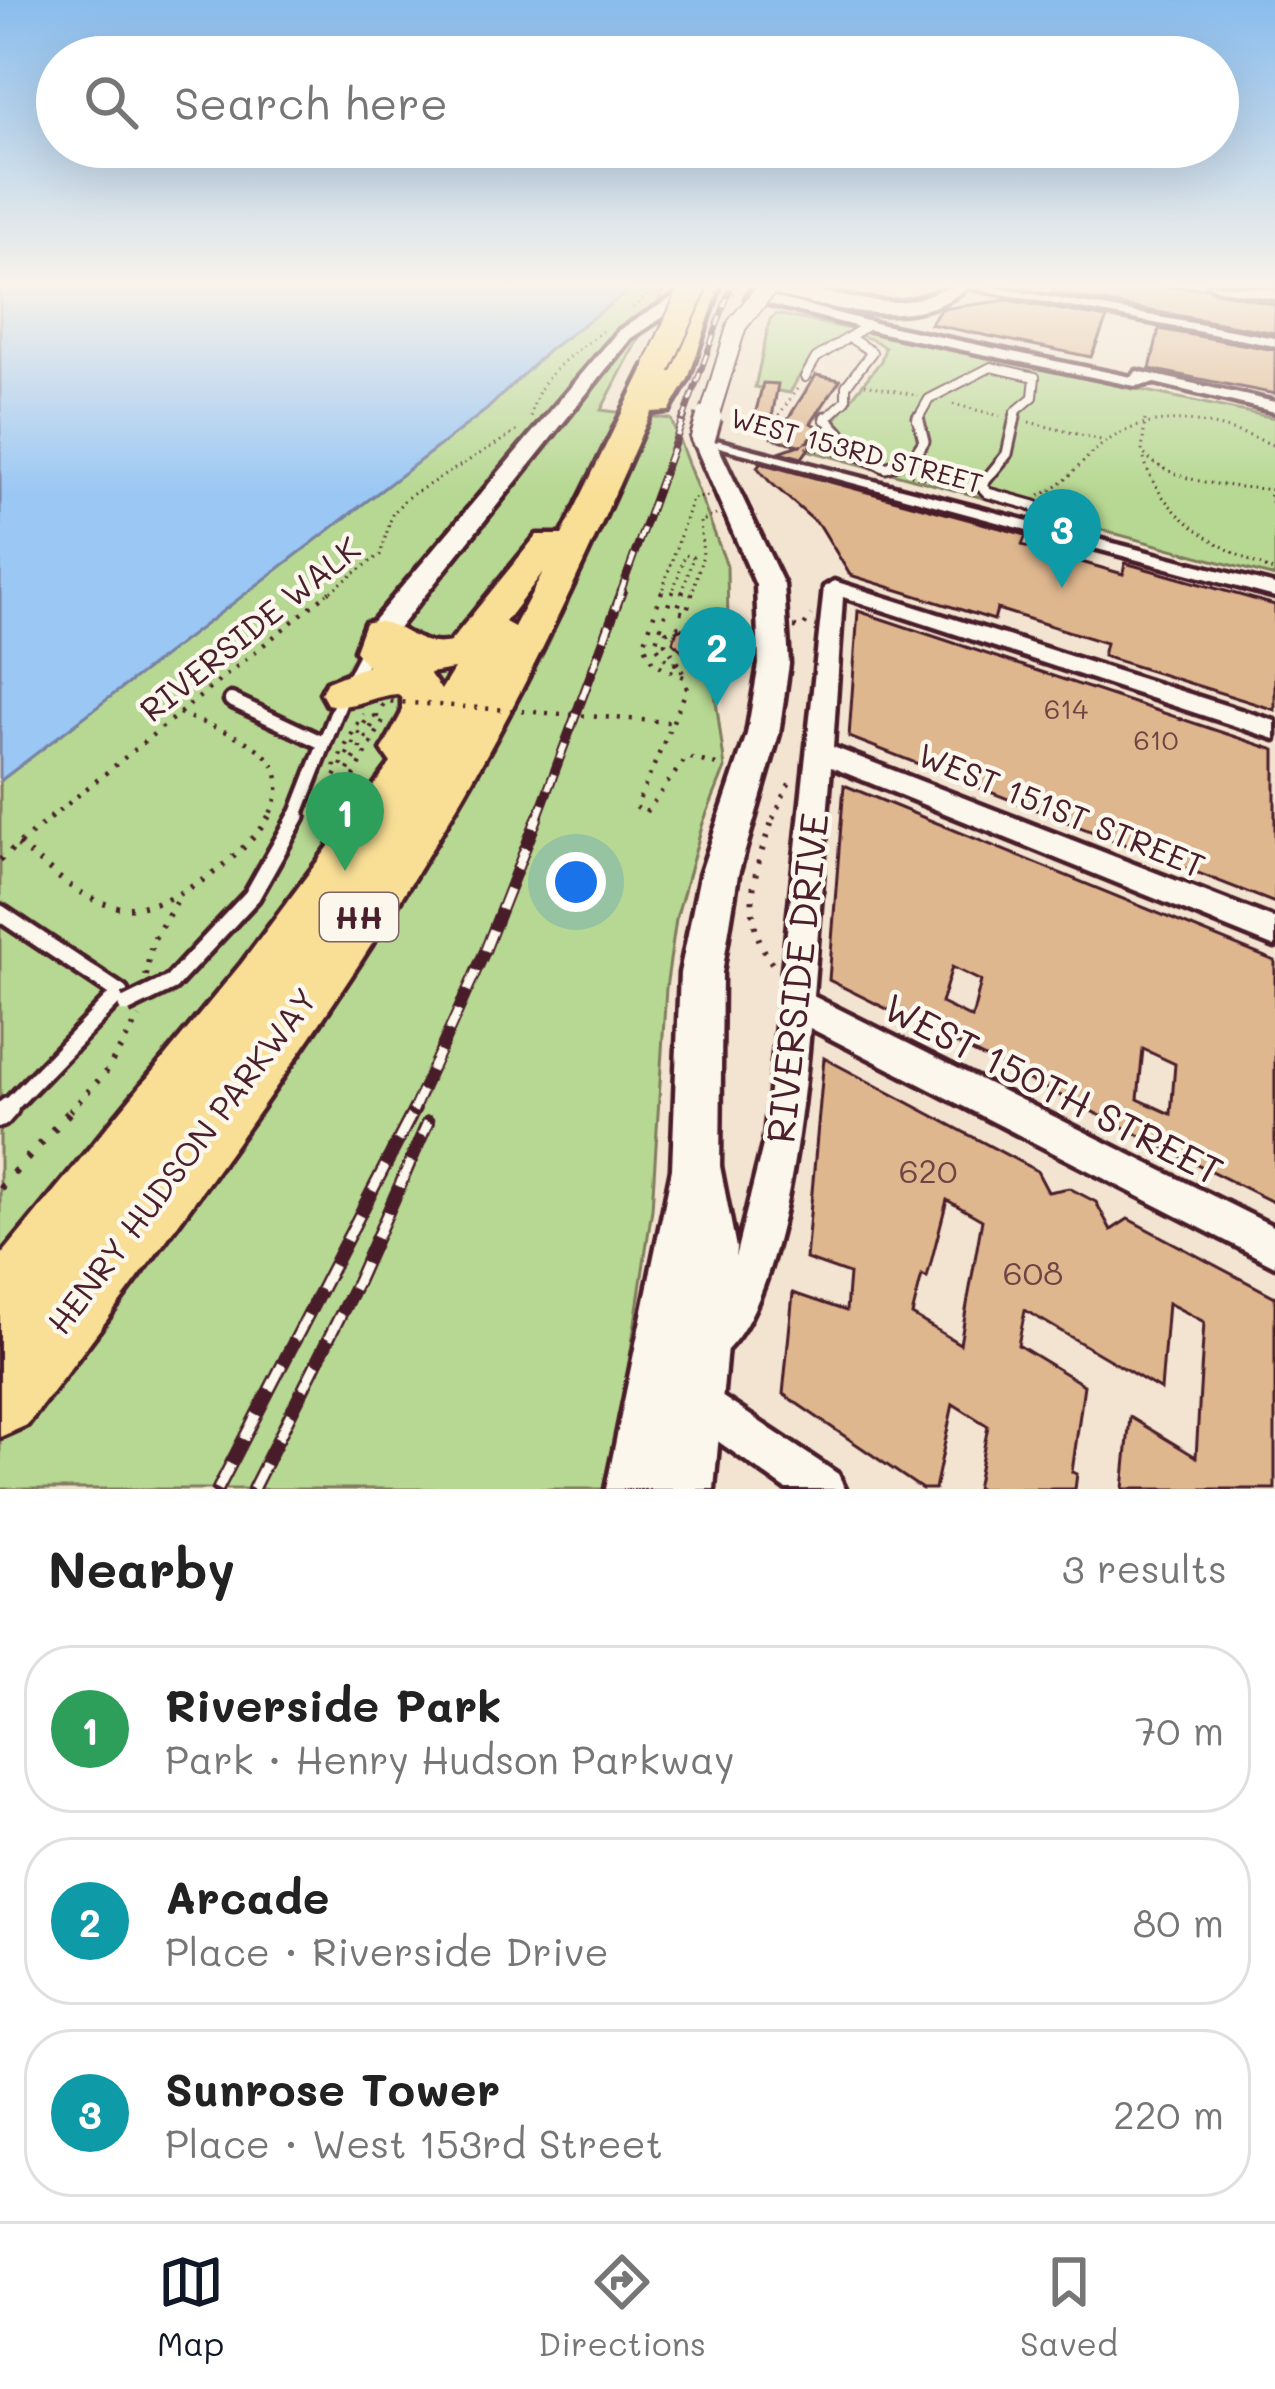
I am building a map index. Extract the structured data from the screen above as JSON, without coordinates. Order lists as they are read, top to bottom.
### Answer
{
  "streets": {
    "highway": ["HH", "HENRY HUDSON PARKWAY"],
    "main road": ["RIVERSIDE DRIVE"],
    "street": ["WEST 153RD STREET", "WEST 151ST STREET", "WEST 150TH STREET"],
    "path": ["RIVERSIDE WALK"]
  },
  "crossings": [
    ["WEST 153RD STREET", "RIVERSIDE DRIVE"],
    ["WEST 151ST STREET", "RIVERSIDE DRIVE"],
    ["RIVERSIDE DRIVE", "WEST 150TH STREET"]
  ],
  "house_numbers": [
    "614",
    "610",
    "620",
    "608"
  ],
  "page": {
    "search": "Search here",
    "pins": ["3", "2", "1"],
    "heading": ["Nearby", "3 results"],
    "list": [
      {
        "mark": "1",
        "name": "Riverside Park",
        "note": "Park · Henry Hudson Parkway",
        "value": "70 m"
      },
      {
        "mark": "2",
        "name": "Arcade",
        "note": "Place · Riverside Drive",
        "value": "80 m"
      },
      {
        "mark": "3",
        "name": "Sunrose Tower",
        "note": "Place · West 153rd Street",
        "value": "220 m"
      }
    ],
    "nav": ["Map", "Directions", "Saved"]
  }
}
